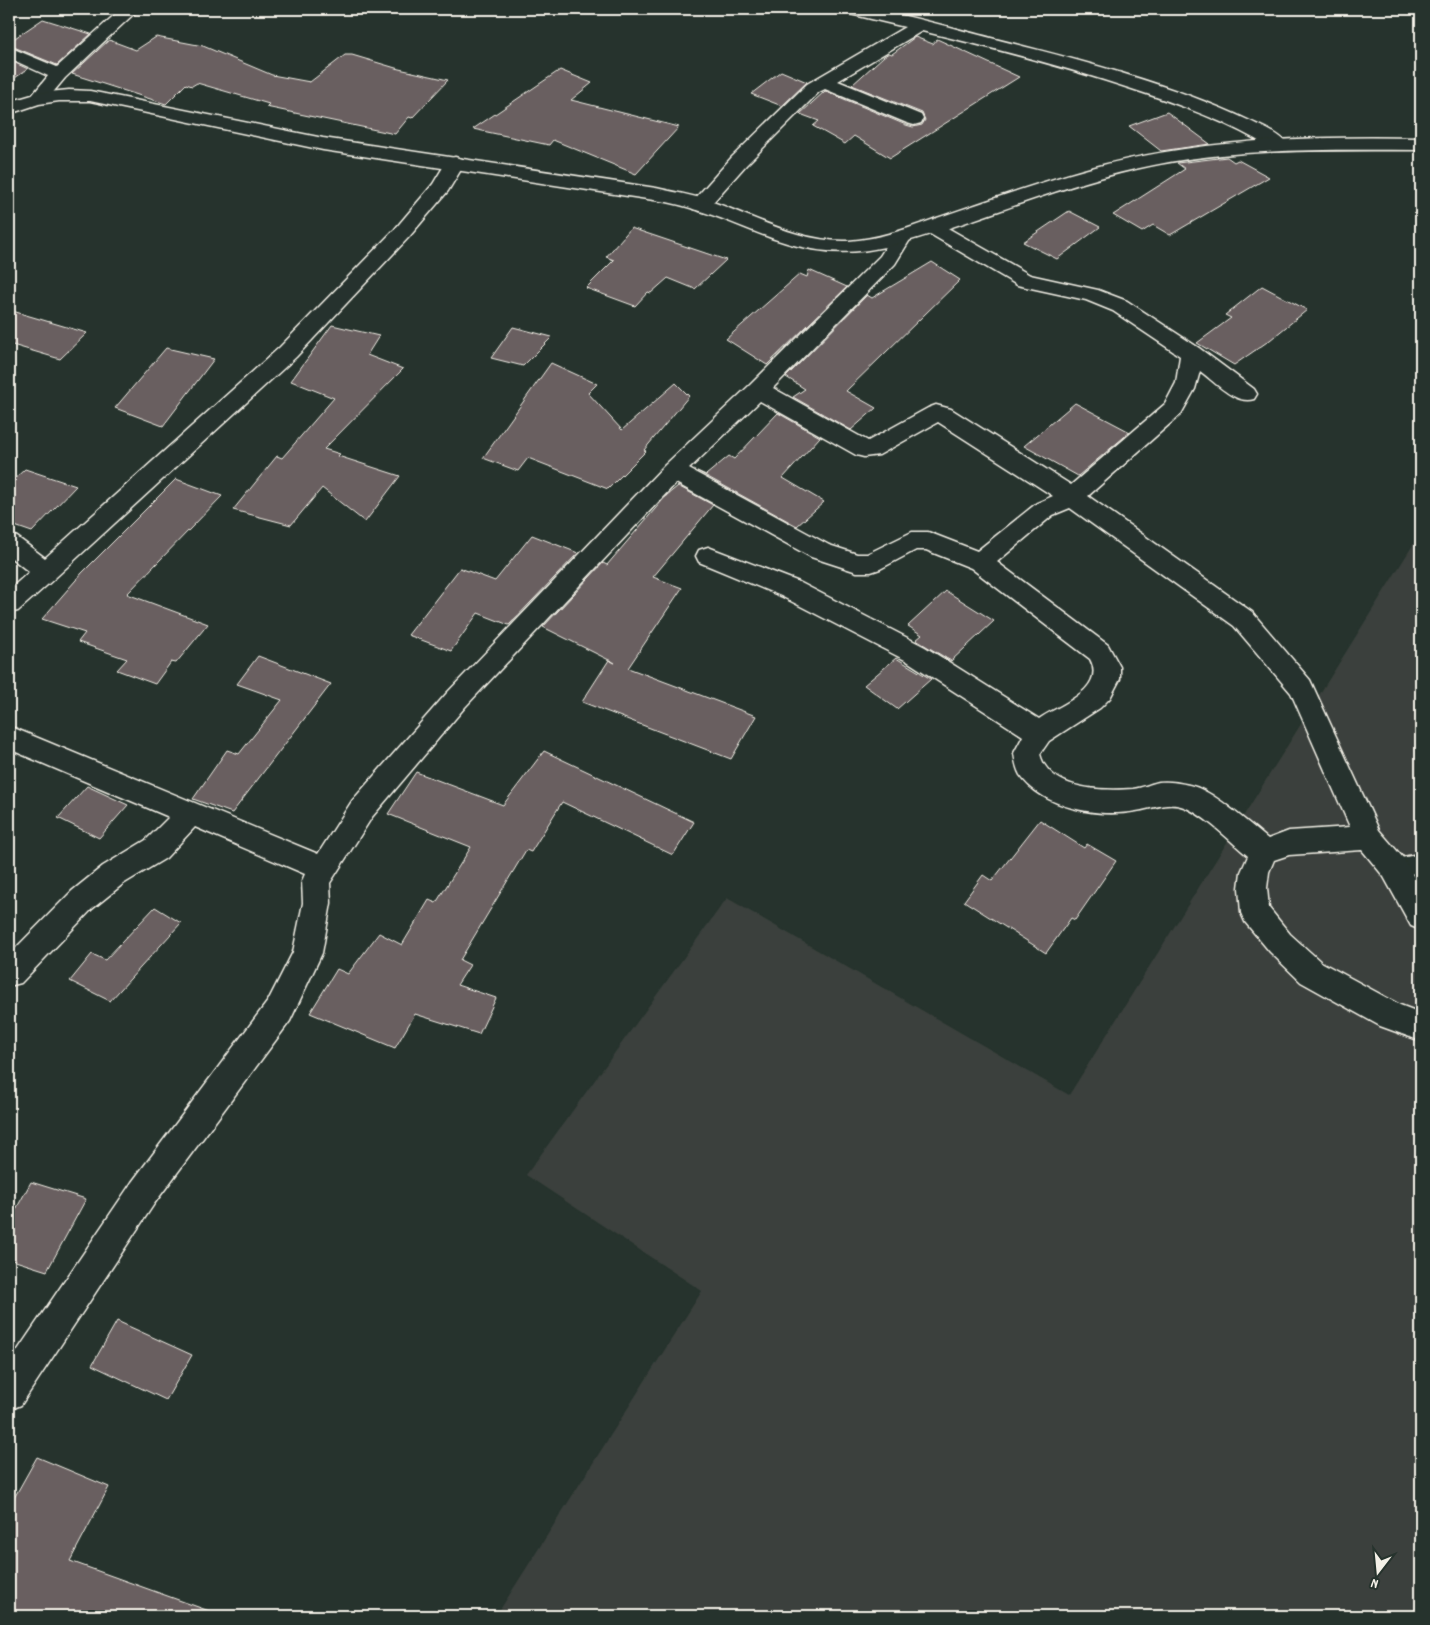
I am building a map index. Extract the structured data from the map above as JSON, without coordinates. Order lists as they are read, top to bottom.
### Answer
{
  "north": "bottom"
}
